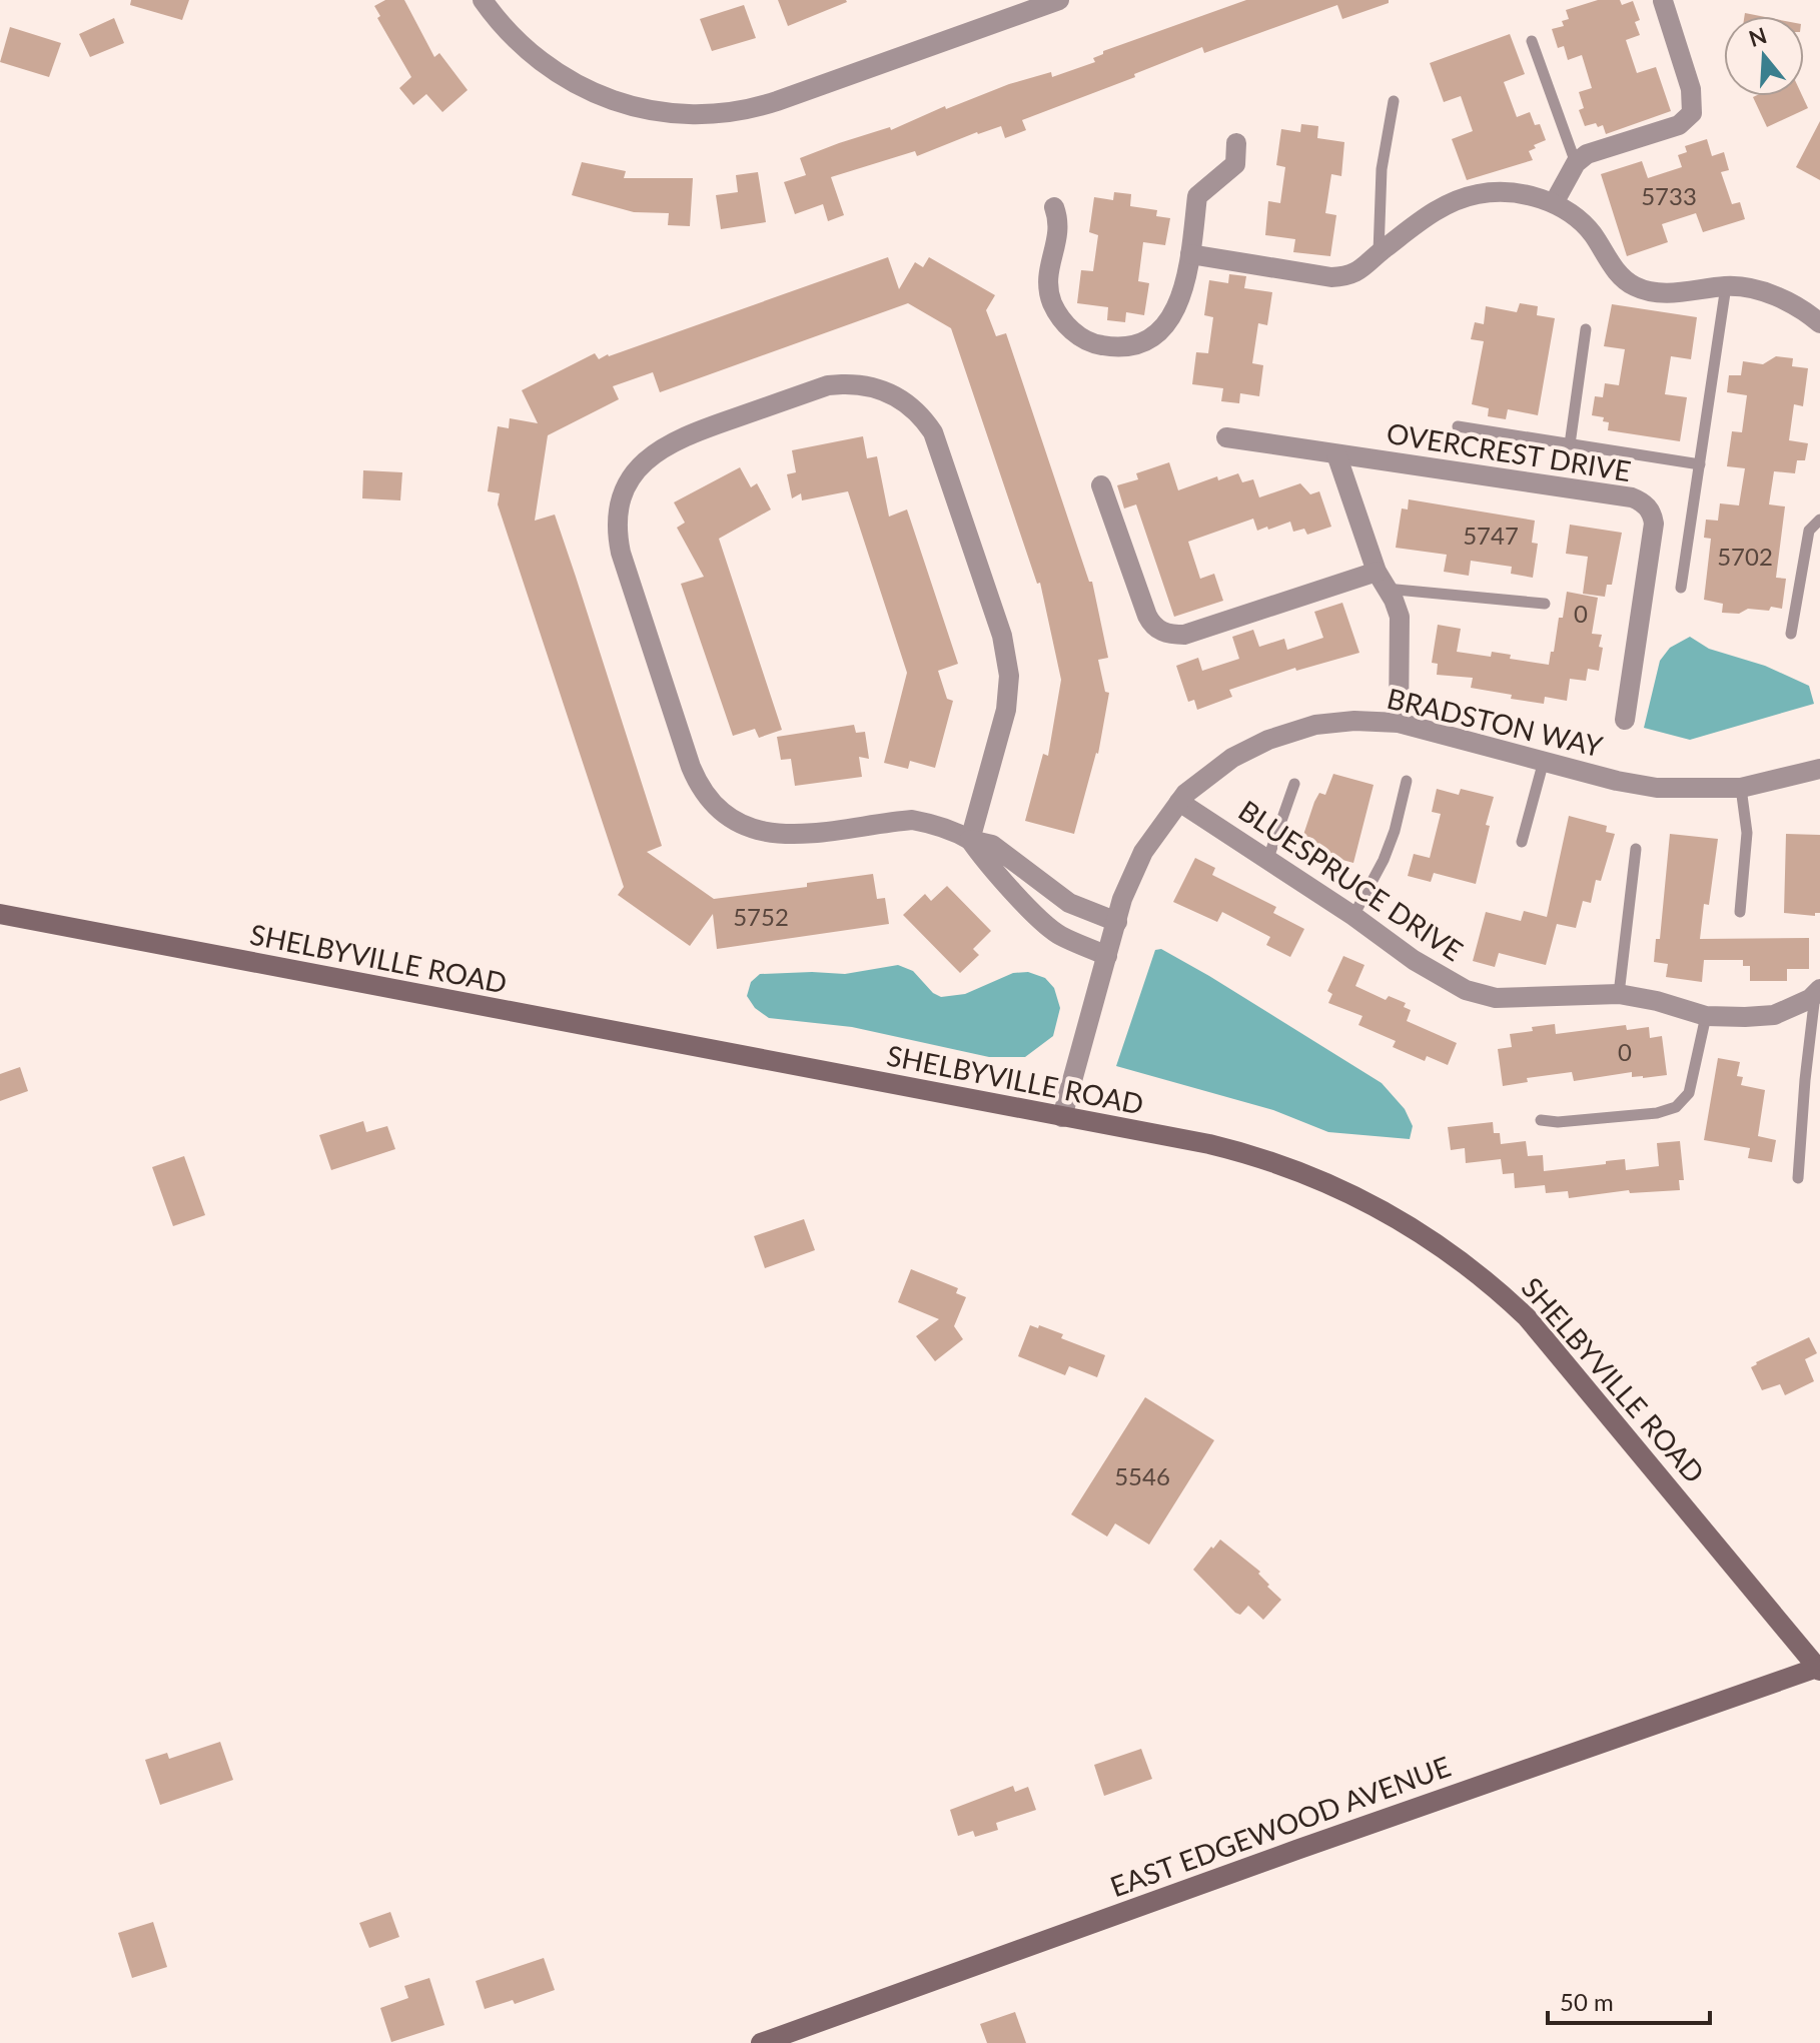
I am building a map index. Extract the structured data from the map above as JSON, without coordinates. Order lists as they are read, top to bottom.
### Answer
{
  "streets": {
    "main road": ["SHELBYVILLE ROAD", "EAST EDGEWOOD AVENUE"],
    "street": ["OVERCREST DRIVE", "BRADSTON WAY", "BLUESPRUCE DRIVE"]
  },
  "crossings": [
    ["BRADSTON WAY", "BLUESPRUCE DRIVE"],
    ["BRADSTON WAY", "SHELBYVILLE ROAD"],
    ["SHELBYVILLE ROAD", "EAST EDGEWOOD AVENUE"]
  ],
  "house_numbers": [
    "5733",
    "5747",
    "5702",
    "0",
    "5752",
    "0",
    "5546"
  ],
  "scale_bar": "50 m",
  "north": "top"
}
